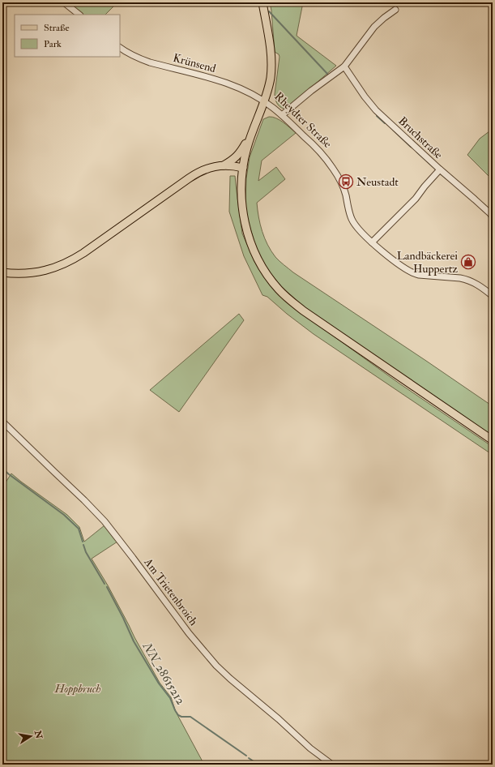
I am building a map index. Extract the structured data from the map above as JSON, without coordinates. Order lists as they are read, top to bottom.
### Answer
{
  "streets": {
    "main road": ["Rheydter Straße"],
    "street": ["Krünsend", "Bruchstraße", "Am Trietenbroich"]
  },
  "crossings": [
    ["Krünsend", "Rheydter Straße"]
  ],
  "water": ["NN_28615212"],
  "parks": ["Hoppbruch"],
  "places": {
    "bus stop": ["Neustadt"],
    "shop": ["Landbäckerei Huppertz"]
  },
  "legend": ["Straße", "Park"],
  "north": "right"
}
